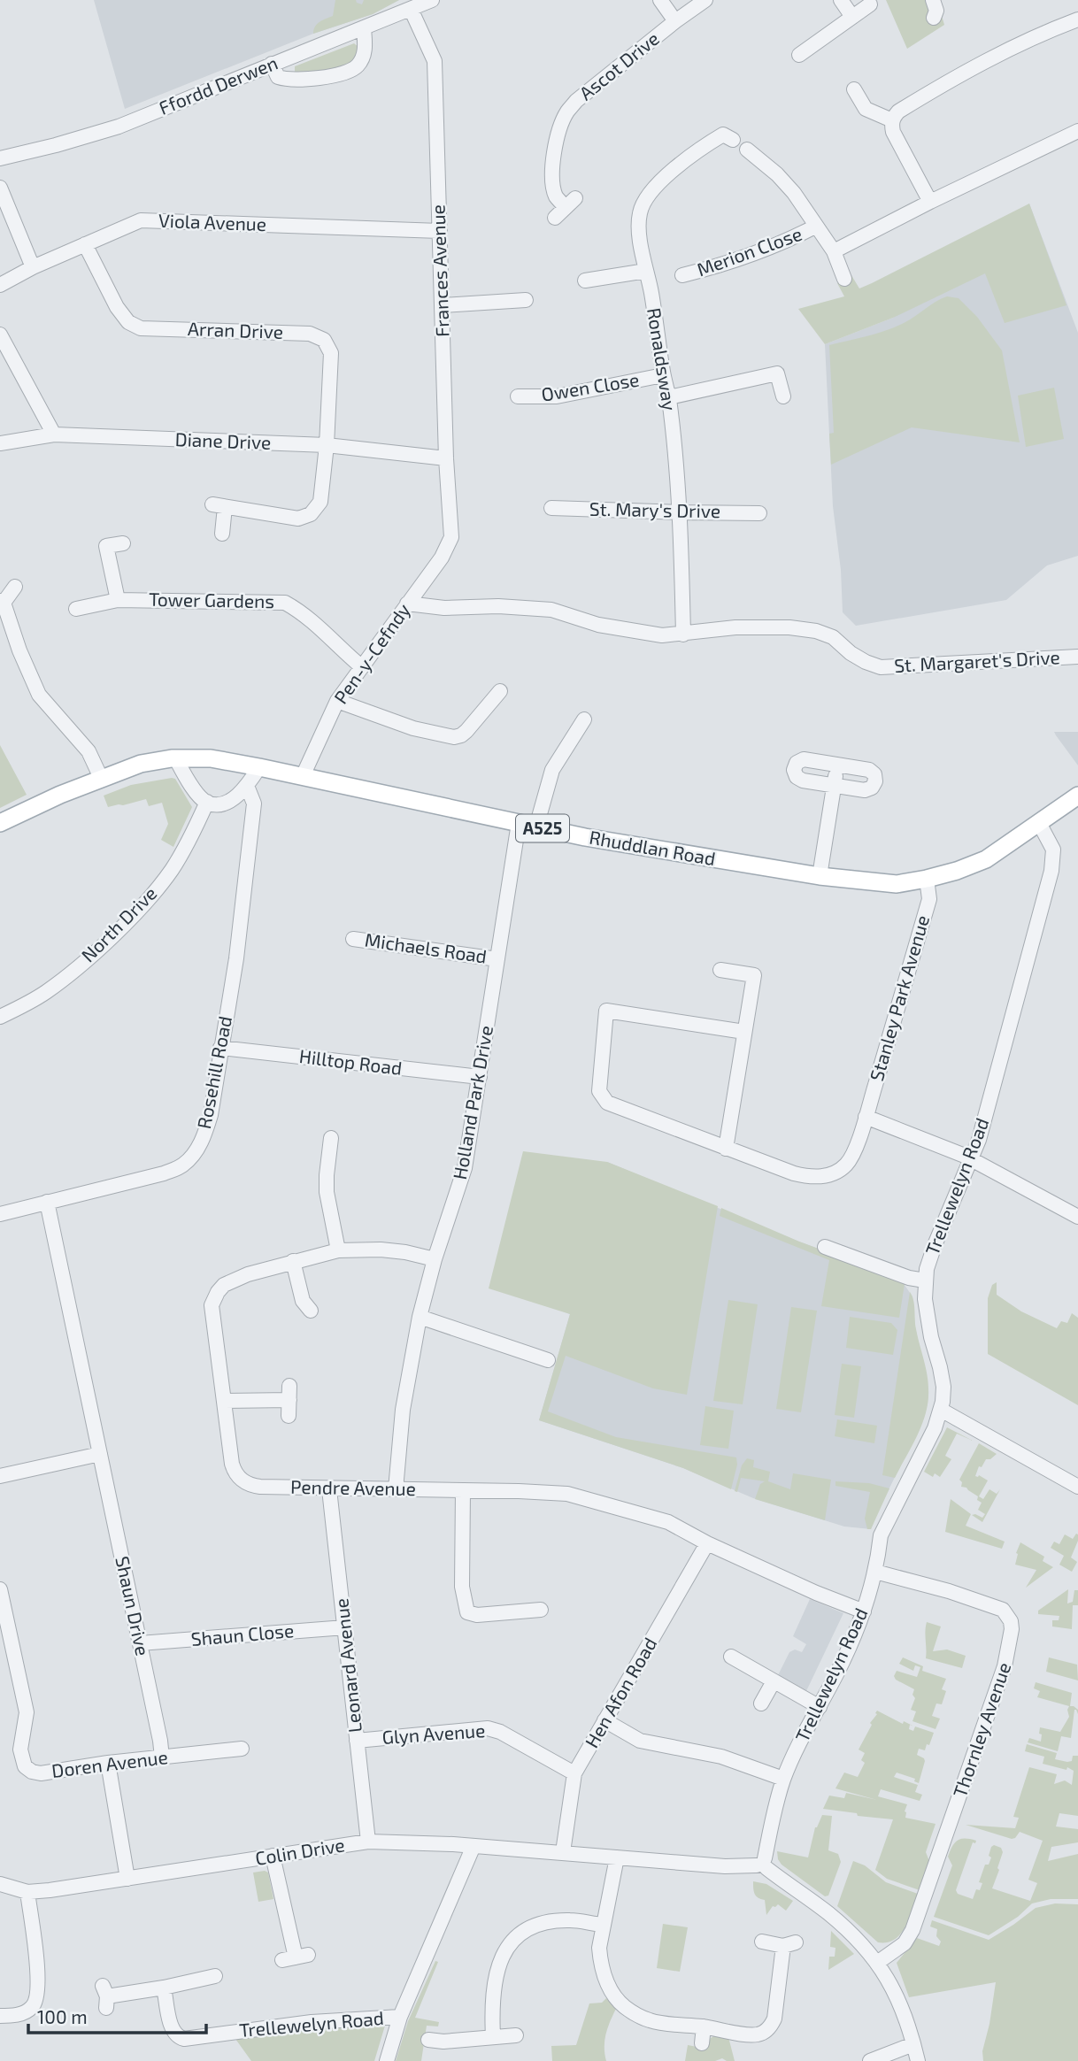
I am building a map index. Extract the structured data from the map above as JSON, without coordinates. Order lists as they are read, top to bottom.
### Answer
{
  "streets": {
    "main road": ["A525", "Rhuddlan Road"],
    "street": [
      "Ascot Drive",
      "Ffordd Derwen",
      "Viola Avenue",
      "Merion Close",
      "Frances Avenue",
      "Arran Drive",
      "Ronaldsway",
      "Owen Close",
      "Diane Drive",
      "St. Mary's Drive",
      "Tower Gardens",
      "Pen-y-Cefndy",
      "St. Margaret's Drive",
      "North Drive",
      "Michaels Road",
      "Stanley Park Avenue",
      "Hilltop Road",
      "Rosehill Road",
      "Holland Park Drive",
      "Trellewelyn Road",
      "Pendre Avenue",
      "Shaun Drive",
      "Shaun Close",
      "Leonard Avenue",
      "Hen Afon Road",
      "Thornley Avenue",
      "Glyn Avenue",
      "Doren Avenue",
      "Colin Drive"
    ]
  },
  "crossings": [
    ["Ffordd Derwen", "Frances Avenue"],
    ["Viola Avenue", "Frances Avenue"],
    ["Viola Avenue", "Arran Drive"],
    ["Frances Avenue", "Diane Drive"],
    ["Frances Avenue", "Pen-y-Cefndy"],
    ["Arran Drive", "Diane Drive"],
    ["Ronaldsway", "Owen Close"],
    ["Ronaldsway", "St. Mary's Drive"],
    ["Ronaldsway", "St. Margaret's Drive"],
    ["Tower Gardens", "Pen-y-Cefndy"],
    ["Pen-y-Cefndy", "St. Margaret's Drive"],
    ["Pen-y-Cefndy", "Rhuddlan Road"],
    ["Rhuddlan Road", "Stanley Park Avenue"],
    ["Rhuddlan Road", "Holland Park Drive"],
    ["Rhuddlan Road", "Trellewelyn Road"],
    ["Michaels Road", "Holland Park Drive"],
    ["Hilltop Road", "Rosehill Road"],
    ["Hilltop Road", "Holland Park Drive"],
    ["Rosehill Road", "Shaun Drive"],
    ["Holland Park Drive", "Pendre Avenue"],
    ["Trellewelyn Road", "Pendre Avenue"],
    ["Trellewelyn Road", "Thornley Avenue"],
    ["Trellewelyn Road", "Colin Drive"],
    ["Pendre Avenue", "Leonard Avenue"],
    ["Pendre Avenue", "Hen Afon Road"],
    ["Shaun Drive", "Shaun Close"],
    ["Shaun Drive", "Doren Avenue"],
    ["Shaun Close", "Leonard Avenue"],
    ["Leonard Avenue", "Glyn Avenue"],
    ["Leonard Avenue", "Colin Drive"],
    ["Hen Afon Road", "Glyn Avenue"]
  ],
  "scale_bar": "100 m"
}
